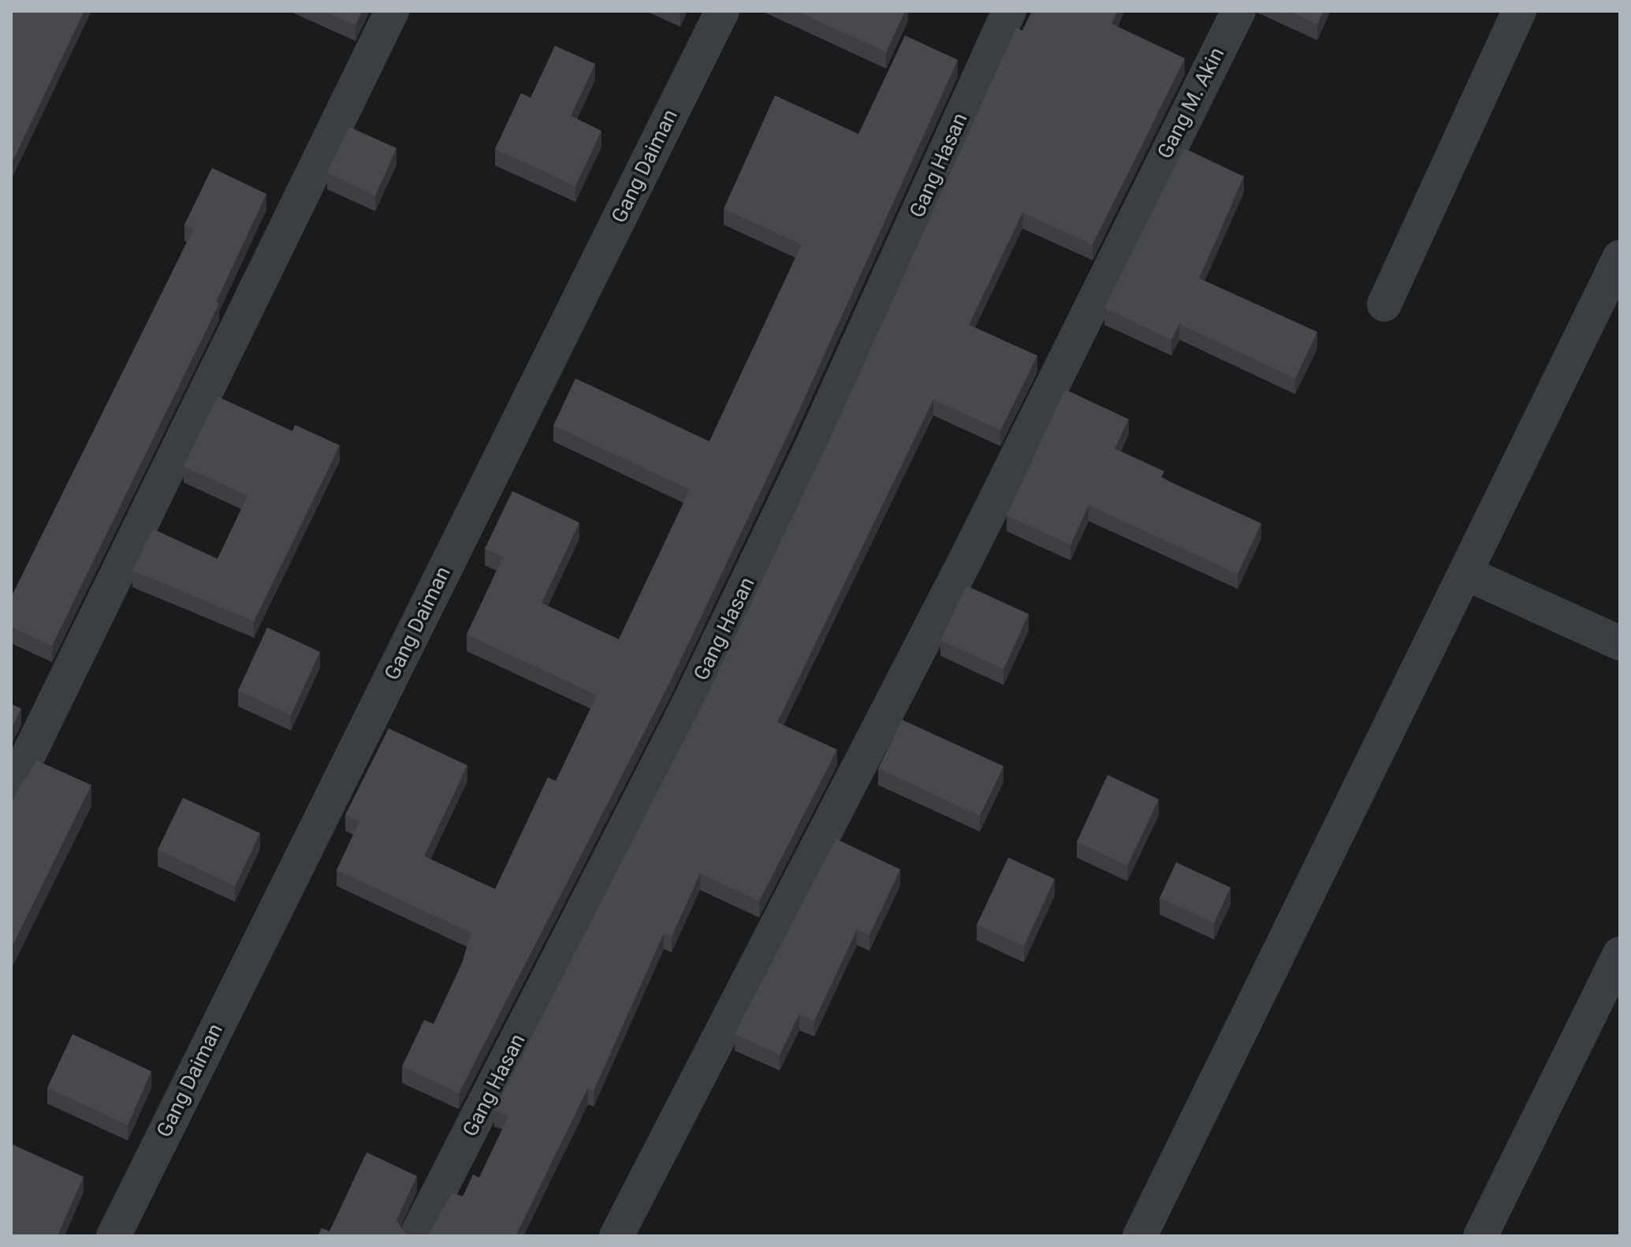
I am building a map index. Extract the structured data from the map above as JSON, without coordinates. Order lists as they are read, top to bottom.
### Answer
{
  "streets": {
    "street": ["Gang M. Akin", "Gang Hasan", "Gang Daiman"]
  }
}
